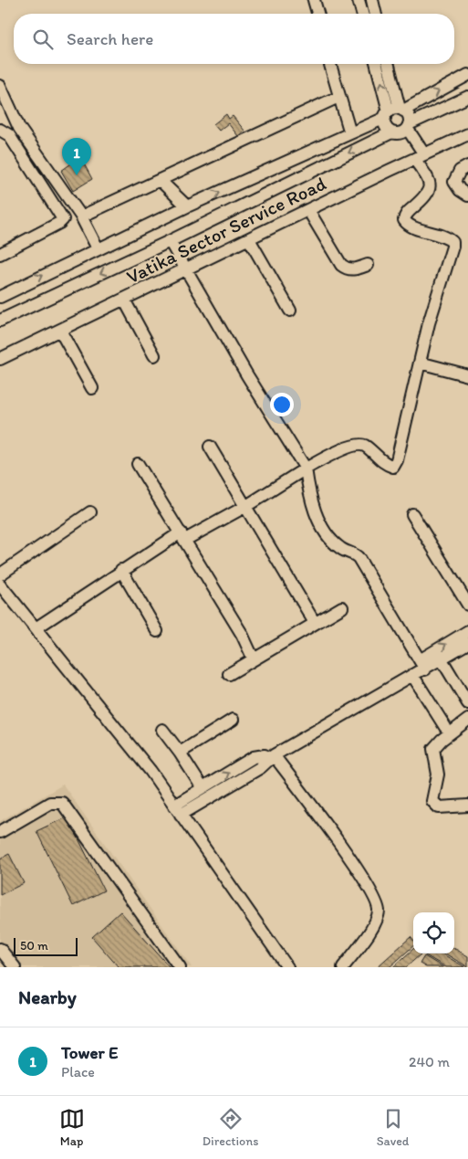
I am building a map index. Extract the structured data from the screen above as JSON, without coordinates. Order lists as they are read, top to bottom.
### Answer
{
  "streets": {
    "street": ["Vatika Sector Service Road"]
  },
  "scale_bar": "50 m",
  "page": {
    "search": "Search here",
    "pins": "1",
    "scale": "50 m",
    "heading": "Nearby",
    "list": [
      {
        "mark": "1",
        "name": "Tower E",
        "note": "Place",
        "value": "240 m"
      }
    ],
    "nav": ["Map", "Directions", "Saved"]
  }
}
